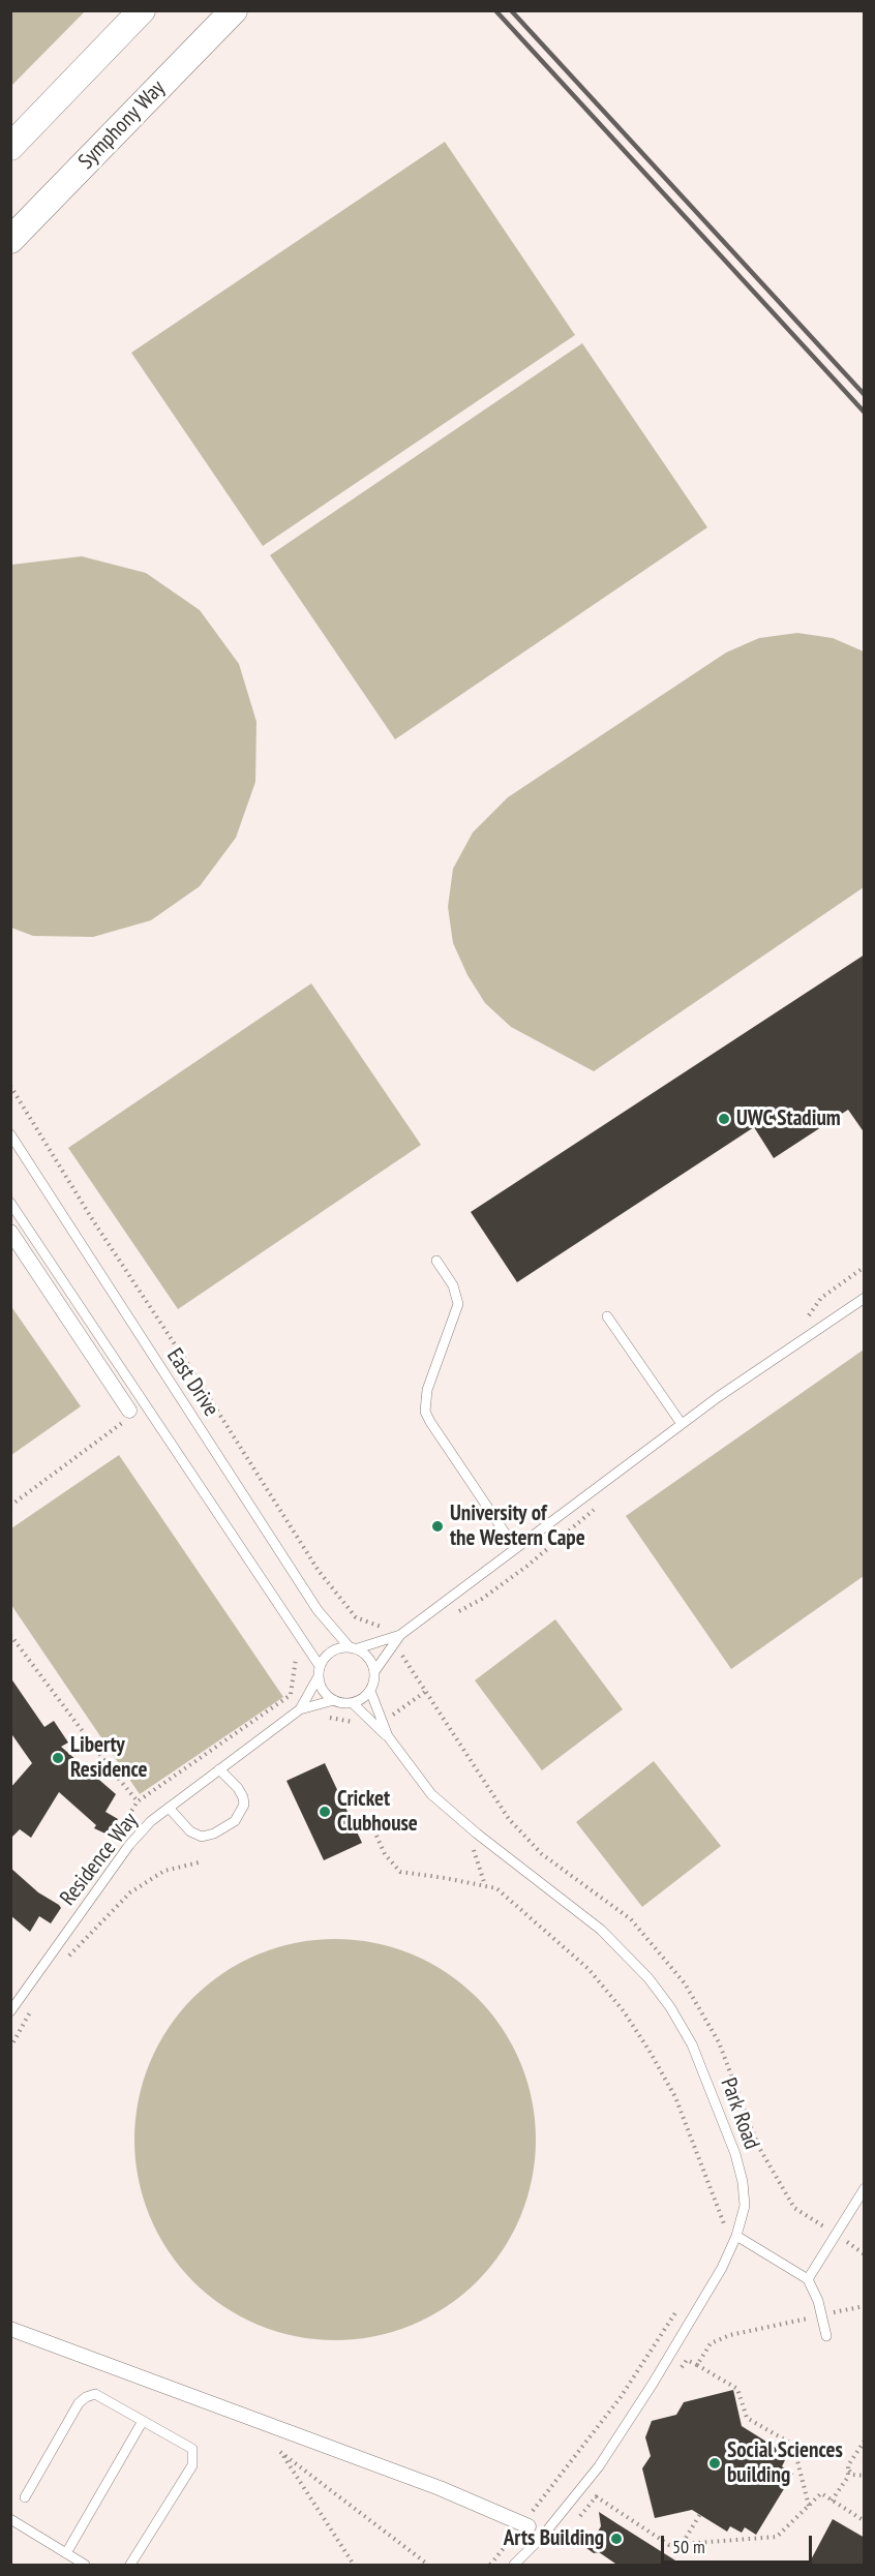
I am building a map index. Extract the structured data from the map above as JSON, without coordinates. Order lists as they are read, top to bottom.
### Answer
{
  "streets": {
    "main road": ["Symphony Way"],
    "lane": ["East Drive", "Residence Way", "Park Road"]
  },
  "crossings": [
    ["East Drive", "Residence Way"],
    ["East Drive", "Park Road"],
    ["Residence Way", "Park Road"]
  ],
  "places": [
    "UWC Stadium",
    "University of the Western Cape",
    "Liberty Residence",
    "Cricket Clubhouse",
    "Social Sciences building",
    "Arts Building"
  ],
  "scale_bar": "50 m"
}
